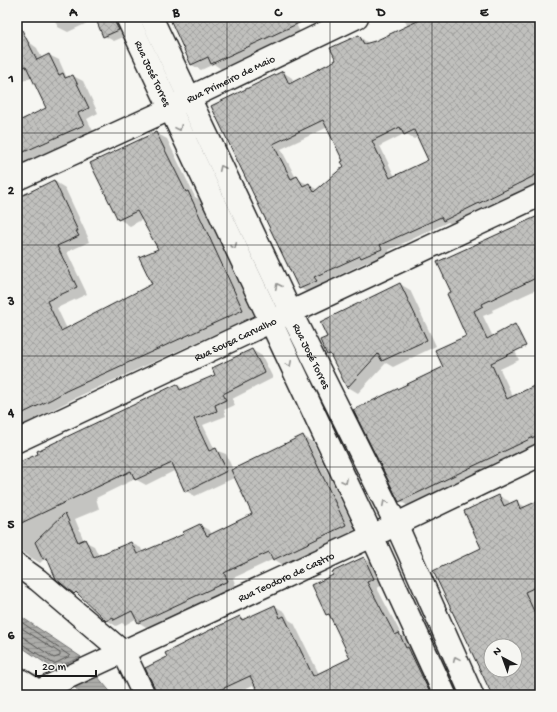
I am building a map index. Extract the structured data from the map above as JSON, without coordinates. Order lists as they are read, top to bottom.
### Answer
{
  "streets": {
    "street": [
      "Rua José Torres",
      "Rua Primeiro de Maio",
      "Rua Sousa Carvalho",
      "Rua Teodoro de Castro"
    ]
  },
  "crossings": [
    ["Rua José Torres", "Rua Primeiro de Maio"],
    ["Rua José Torres", "Rua Sousa Carvalho"],
    ["Rua José Torres", "Rua Teodoro de Castro"]
  ],
  "scale_bar": "20 m",
  "north": "top left",
  "grid": {
    "columns": [
      "A",
      "B",
      "C",
      "D",
      "E"
    ],
    "rows": [
      "1",
      "2",
      "3",
      "4",
      "5",
      "6"
    ]
  }
}
